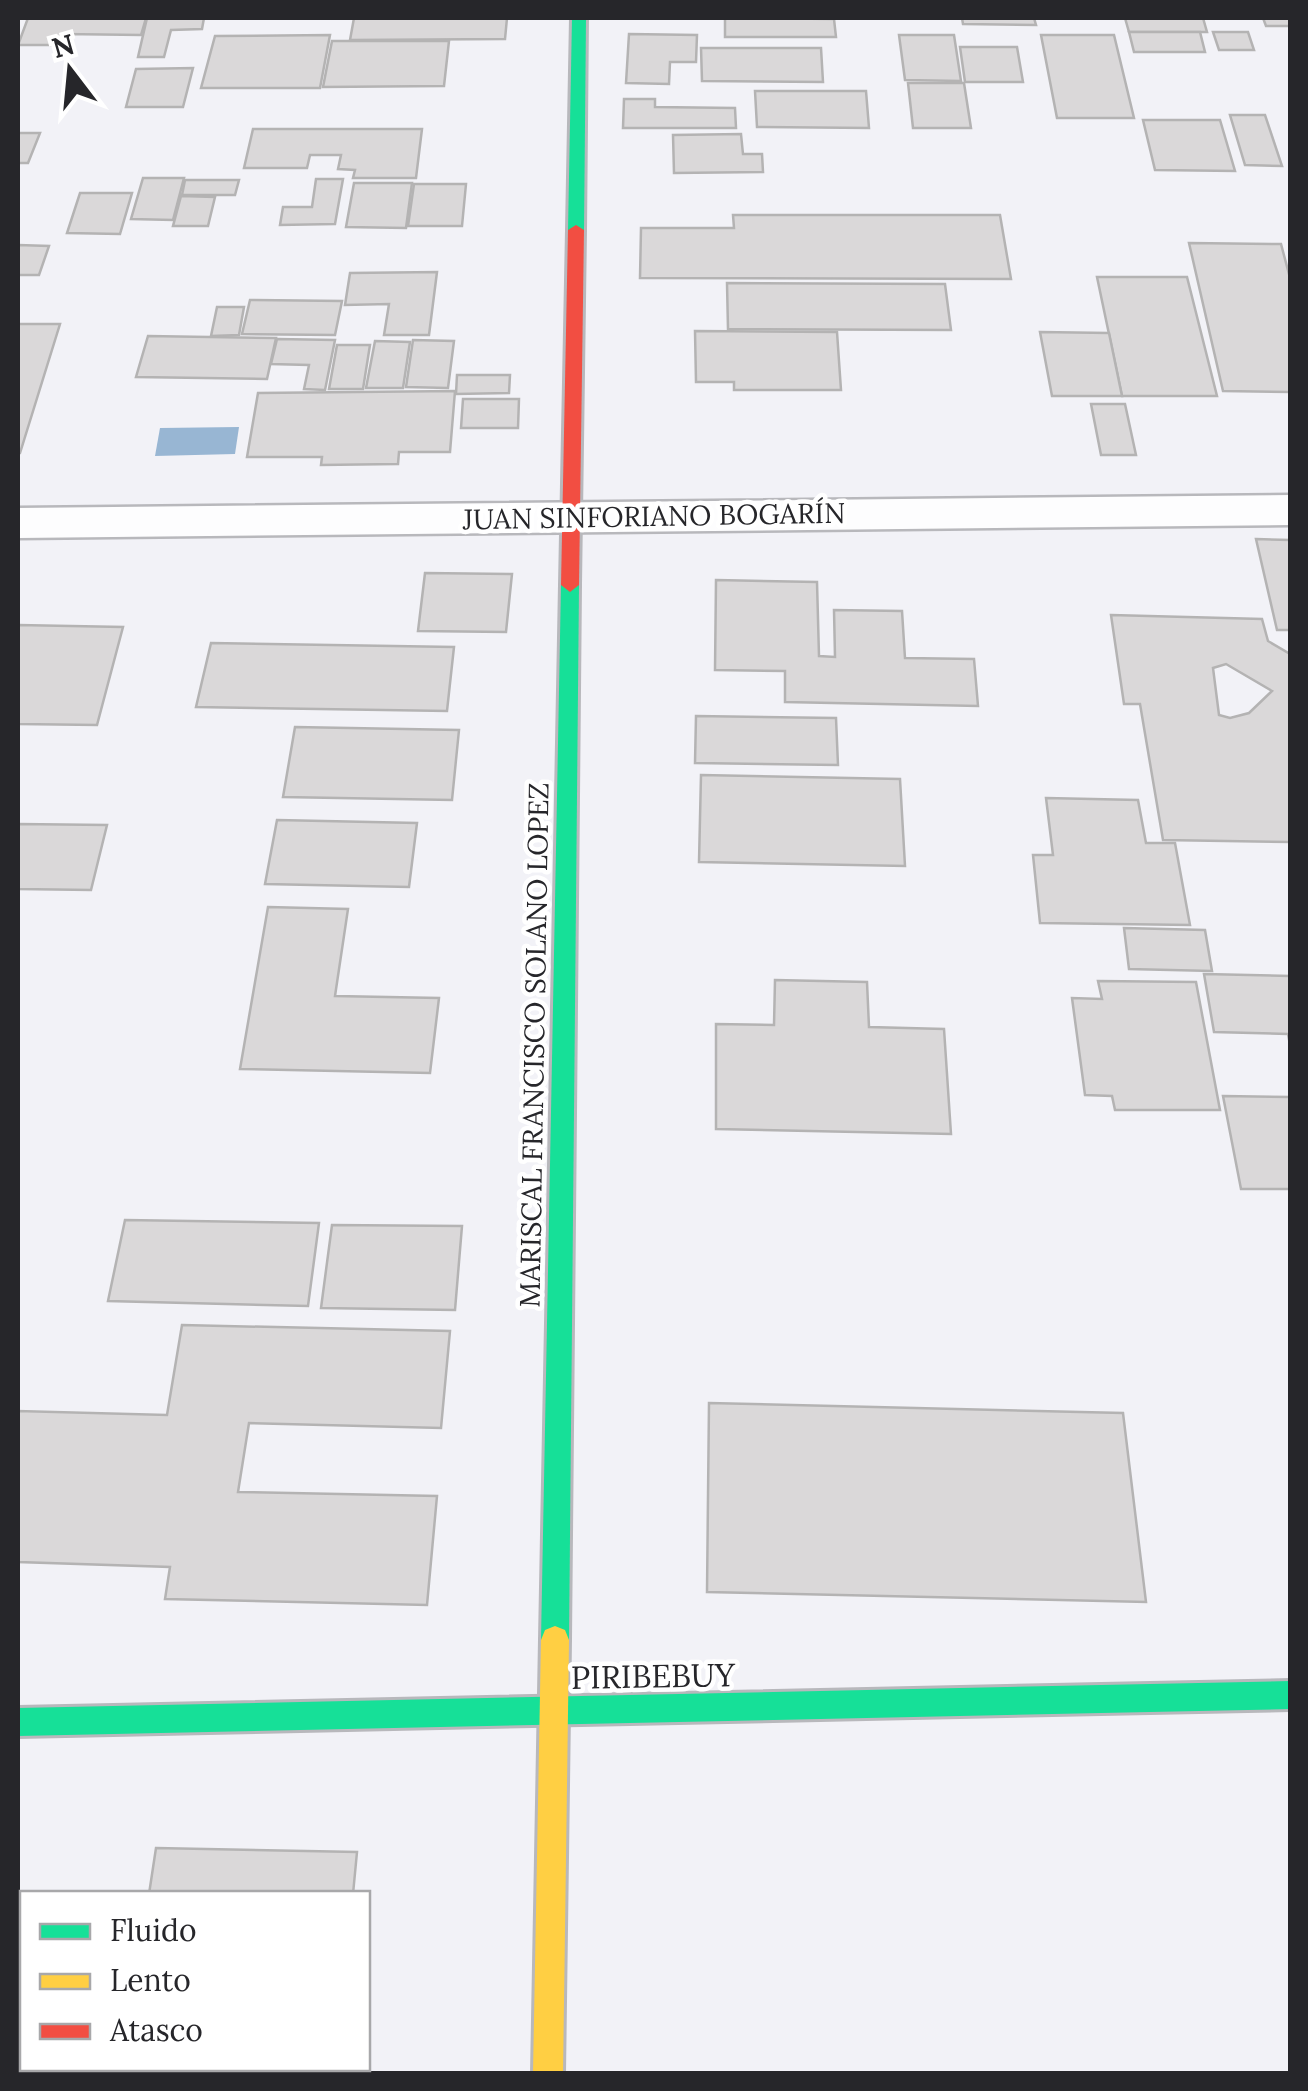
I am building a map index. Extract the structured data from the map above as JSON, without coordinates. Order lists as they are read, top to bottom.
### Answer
{
  "streets": {
    "street": ["JUAN SINFORIANO BOGARÍN", "MARISCAL FRANCISCO SOLANO LOPEZ", "PIRIBEBUY"]
  },
  "crossings": [
    ["JUAN SINFORIANO BOGARÍN", "MARISCAL FRANCISCO SOLANO LOPEZ"],
    ["MARISCAL FRANCISCO SOLANO LOPEZ", "PIRIBEBUY"]
  ],
  "legend": ["Fluido", "Lento", "Atasco"],
  "north": "top"
}
